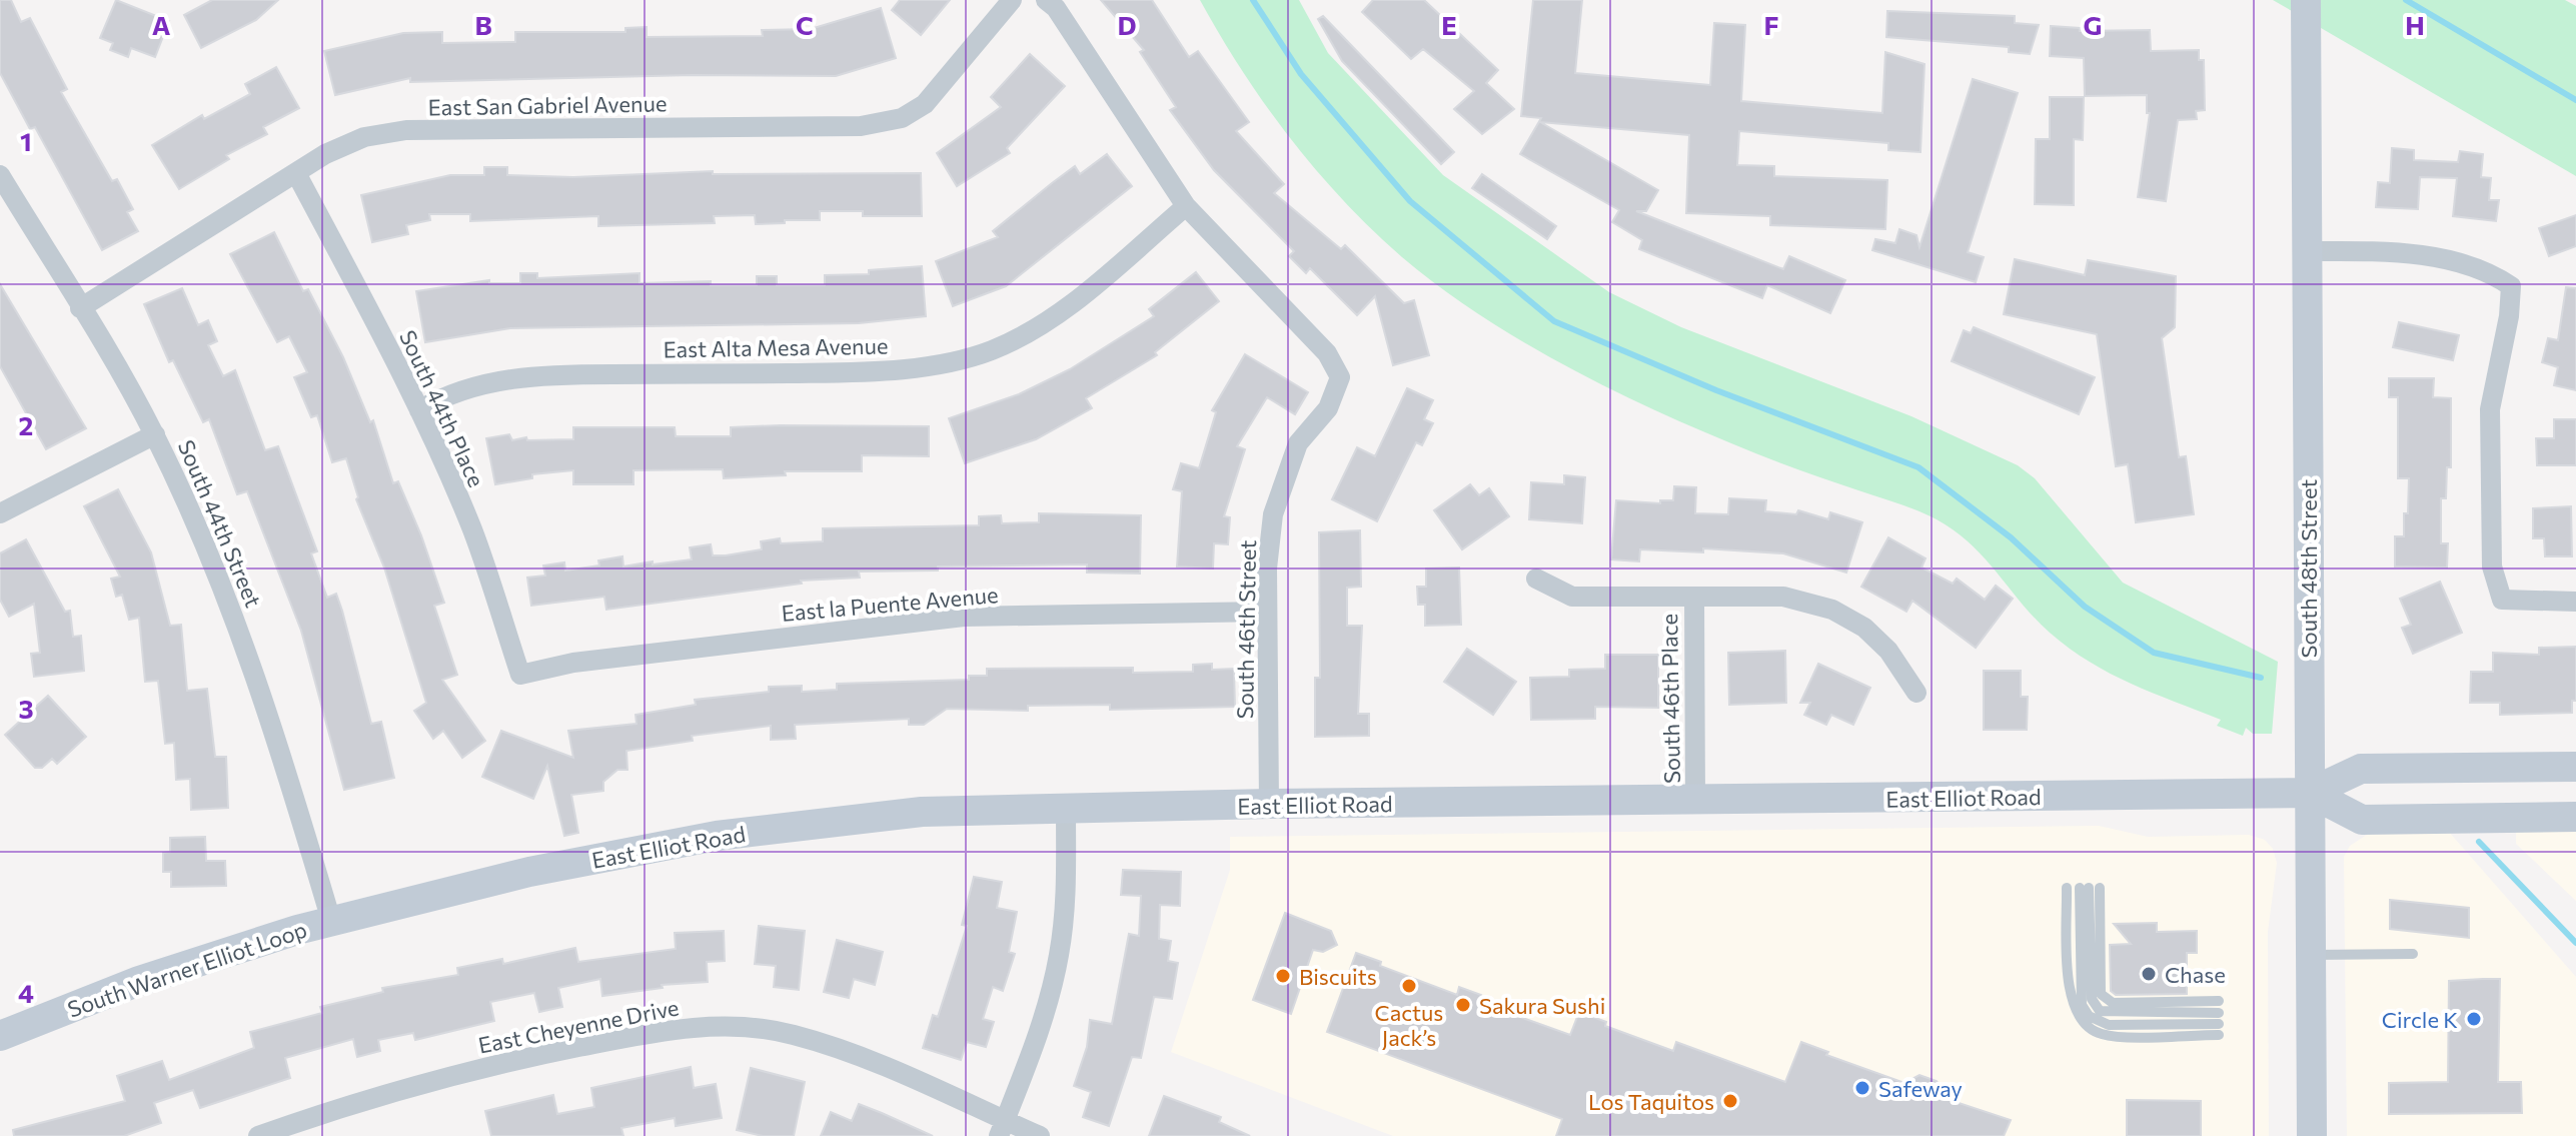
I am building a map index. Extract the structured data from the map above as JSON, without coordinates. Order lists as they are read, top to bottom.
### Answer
{
  "streets": {
    "main road": ["South 48th Street", "East Elliot Road", "South Warner Elliot Loop"],
    "street": [
      "East San Gabriel Avenue",
      "East Alta Mesa Avenue",
      "South 44th Place",
      "South 44th Street",
      "East la Puente Avenue",
      "South 46th Street",
      "South 46th Place",
      "East Cheyenne Drive"
    ]
  },
  "crossings": [
    ["East San Gabriel Avenue", "South 44th Place"],
    ["East San Gabriel Avenue", "South 44th Street"],
    ["East Alta Mesa Avenue", "South 44th Place"],
    ["East Alta Mesa Avenue", "South 46th Street"],
    ["South 44th Place", "East la Puente Avenue"],
    ["South 44th Street", "East Elliot Road"],
    ["South 44th Street", "South Warner Elliot Loop"],
    ["South 48th Street", "East Elliot Road"],
    ["East la Puente Avenue", "South 46th Street"],
    ["South 46th Street", "East Elliot Road"],
    ["South 46th Place", "East Elliot Road"],
    ["East Elliot Road", "South Warner Elliot Loop"]
  ],
  "places": [
    "Chase",
    "Biscuits",
    "Cactus Jack’s",
    "Sakura Sushi",
    "Circle K",
    "Safeway",
    "Los Taquitos"
  ],
  "grid": {
    "columns": [
      "A",
      "B",
      "C",
      "D",
      "E",
      "F",
      "G",
      "H"
    ],
    "rows": [
      "1",
      "2",
      "3",
      "4"
    ]
  }
}
